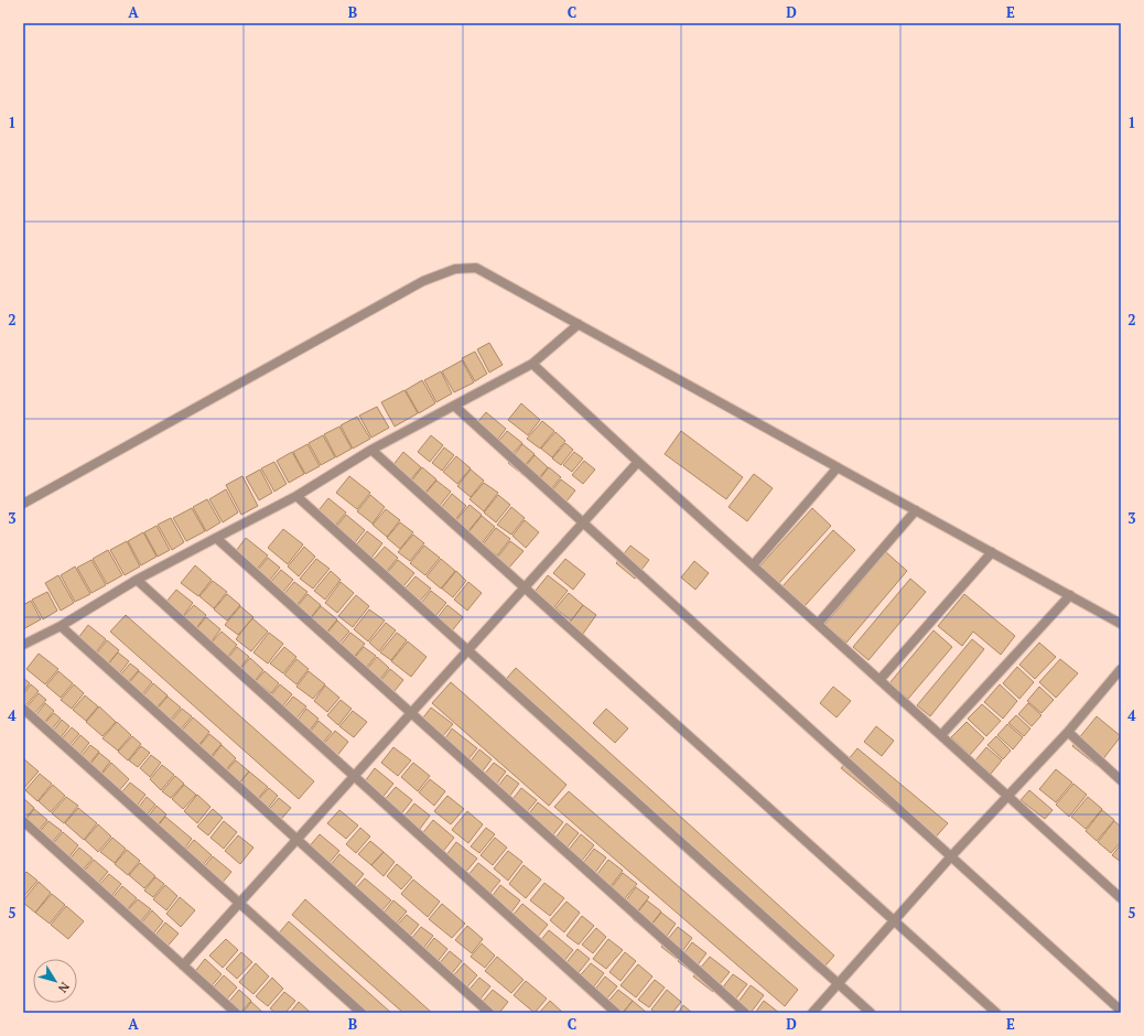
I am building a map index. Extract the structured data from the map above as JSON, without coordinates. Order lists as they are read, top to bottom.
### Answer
{
  "north": "bottom right",
  "grid": {
    "columns": [
      "A",
      "B",
      "C",
      "D",
      "E"
    ],
    "rows": [
      "1",
      "2",
      "3",
      "4",
      "5"
    ]
  }
}
